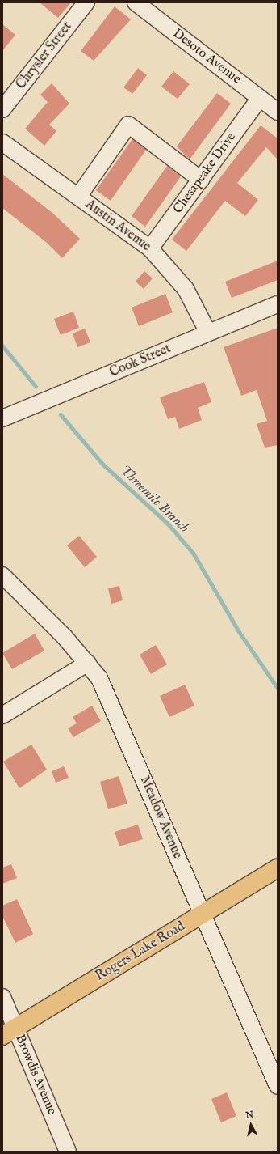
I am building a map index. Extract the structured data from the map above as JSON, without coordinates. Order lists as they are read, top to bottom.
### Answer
{
  "streets": {
    "main road": ["Rogers Lake Road"],
    "street": [
      "Chrysler Street",
      "Desoto Avenue",
      "Chesapeake Drive",
      "Austin Avenue",
      "Cook Street",
      "Meadow Avenue",
      "Browdis Avenue"
    ]
  },
  "crossings": [
    ["Desoto Avenue", "Chesapeake Drive"],
    ["Chesapeake Drive", "Austin Avenue"],
    ["Austin Avenue", "Cook Street"],
    ["Meadow Avenue", "Rogers Lake Road"],
    ["Rogers Lake Road", "Browdis Avenue"]
  ],
  "water": ["Threemile Branch"],
  "north": "top"
}
